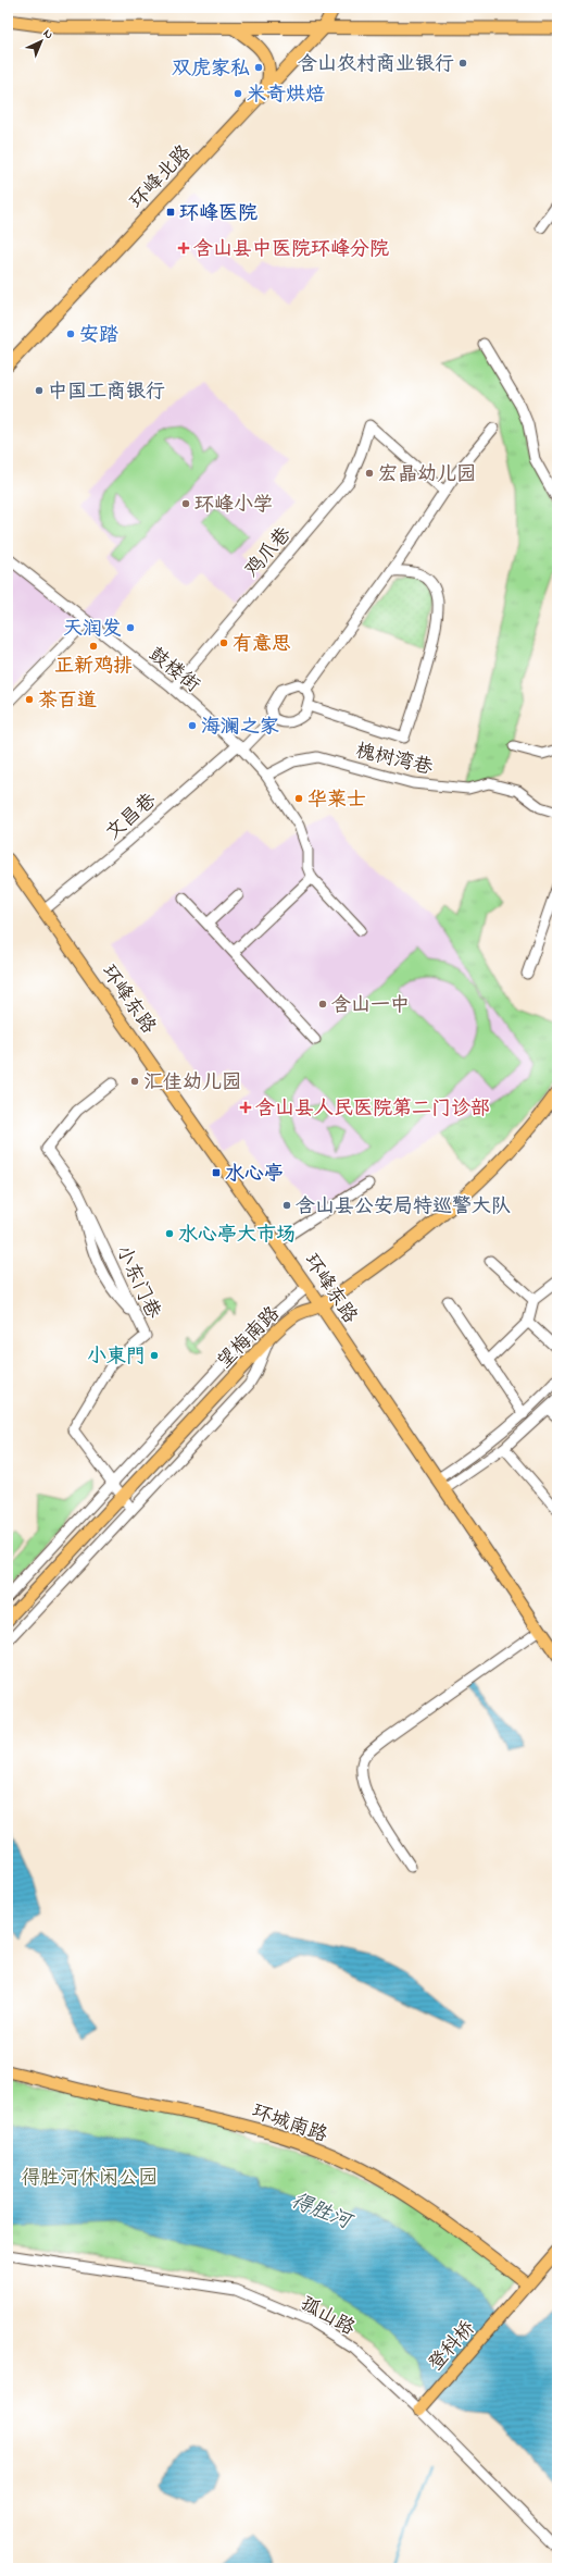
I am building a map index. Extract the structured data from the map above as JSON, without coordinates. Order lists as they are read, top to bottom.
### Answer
{
  "streets": {
    "main road": [
      "环峰北路",
      "环峰东路",
      "望梅南路",
      "环城南路",
      "登科桥"
    ],
    "street": [
      "鸡爪巷",
      "鼓楼街",
      "槐树湾巷",
      "文昌巷",
      "小东门巷",
      "孤山路"
    ]
  },
  "crossings": [
    ["鸡爪巷", "鼓楼街"],
    ["鼓楼街", "槐树湾巷"],
    ["鼓楼街", "文昌巷"],
    ["文昌巷", "环峰东路"],
    ["环峰东路", "望梅南路"],
    ["环城南路", "登科桥"],
    ["孤山路", "登科桥"]
  ],
  "water": ["得胜河"],
  "parks": ["得胜河休闲公园"],
  "places": {
    "other": [
      "含山农村商业银行",
      "双虎家私",
      "米奇烘焙",
      "安踏",
      "中国工商银行",
      "宏晶幼儿园",
      "环峰小学",
      "天润发",
      "有意思",
      "正新鸡排",
      "茶百道",
      "海澜之家",
      "华莱士",
      "含山一中",
      "汇佳幼儿园",
      "含山县公安局特巡警大队",
      "水心亭大市场",
      "小東門"
    ],
    "transit": ["环峰医院", "水心亭"],
    "health": ["含山县中医院环峰分院", "含山县人民医院第二门诊部"]
  },
  "north": "top right"
}
